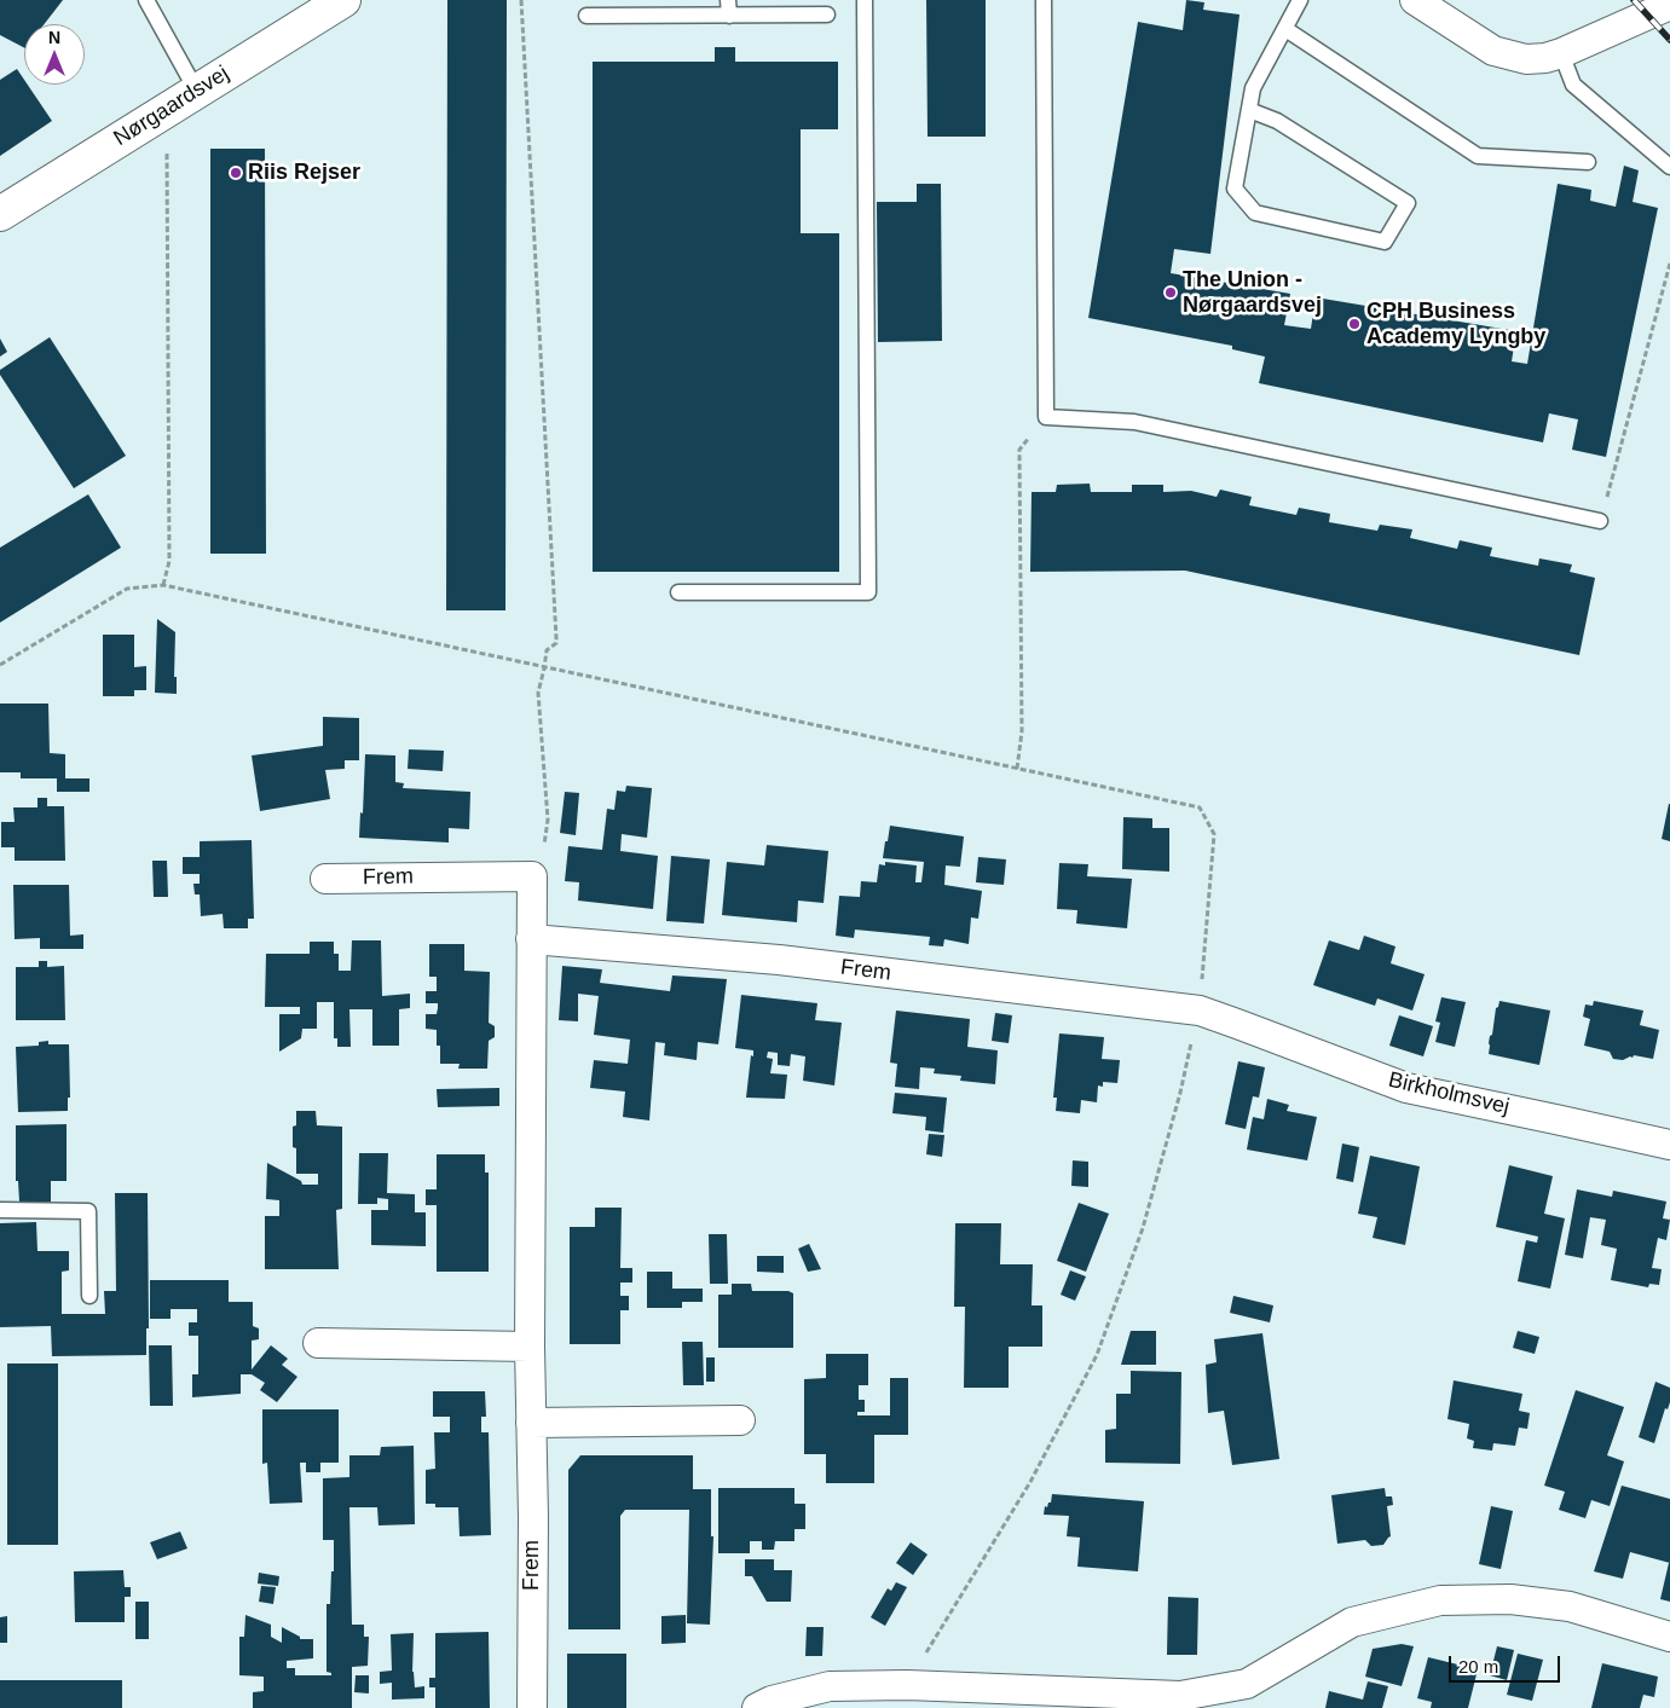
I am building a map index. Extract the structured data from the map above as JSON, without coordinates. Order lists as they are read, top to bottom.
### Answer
{
  "streets": {
    "street": ["Nørgaardsvej", "Frem", "Birkholmsvej"]
  },
  "crossings": [
    ["Frem", "Birkholmsvej"]
  ],
  "places": ["Riis Rejser", "The Union - Nørgaardsvej", "CPH Business Academy Lyngby"],
  "scale_bar": "20 m",
  "north": "top"
}
